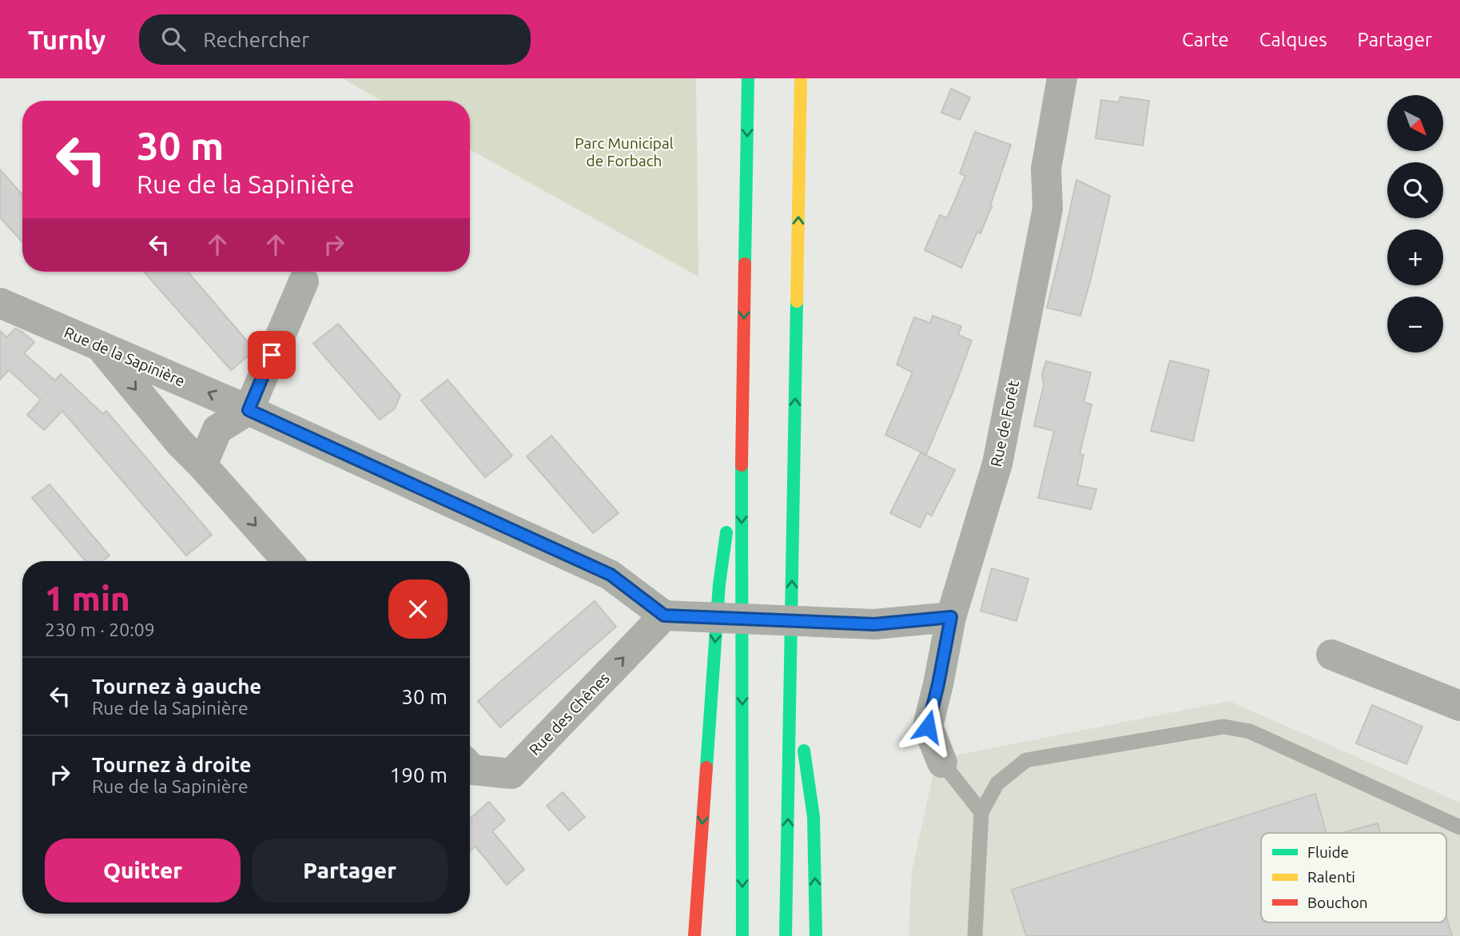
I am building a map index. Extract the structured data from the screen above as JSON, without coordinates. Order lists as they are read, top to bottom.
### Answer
{
  "streets": {
    "street": ["Rue de la Sapinière", "Rue de Forêt", "Rue des Chênes"]
  },
  "crossings": [
    ["Rue de la Sapinière", "Rue des Chênes"]
  ],
  "one_way": ["Rue des Chênes"],
  "parks": ["Parc Municipal de Forbach"],
  "legend": ["Fluide", "Ralenti", "Bouchon"],
  "north": "bottom right",
  "page": {
    "header": "Turnly",
    "search": "Rechercher",
    "nav": ["Carte", "Calques", "Partager"],
    "map_buttons": ["+", "−"],
    "turn": ["30 m", "Rue de la Sapinière"],
    "heading": ["1 min", "230 m · 20:09"],
    "list": [
      {
        "name": "Tournez à gauche",
        "note": "Rue de la Sapinière",
        "value": "30 m"
      },
      {
        "name": "Tournez à droite",
        "note": "Rue de la Sapinière",
        "value": "190 m"
      }
    ],
    "buttons": ["Quitter", "Partager"]
  }
}
